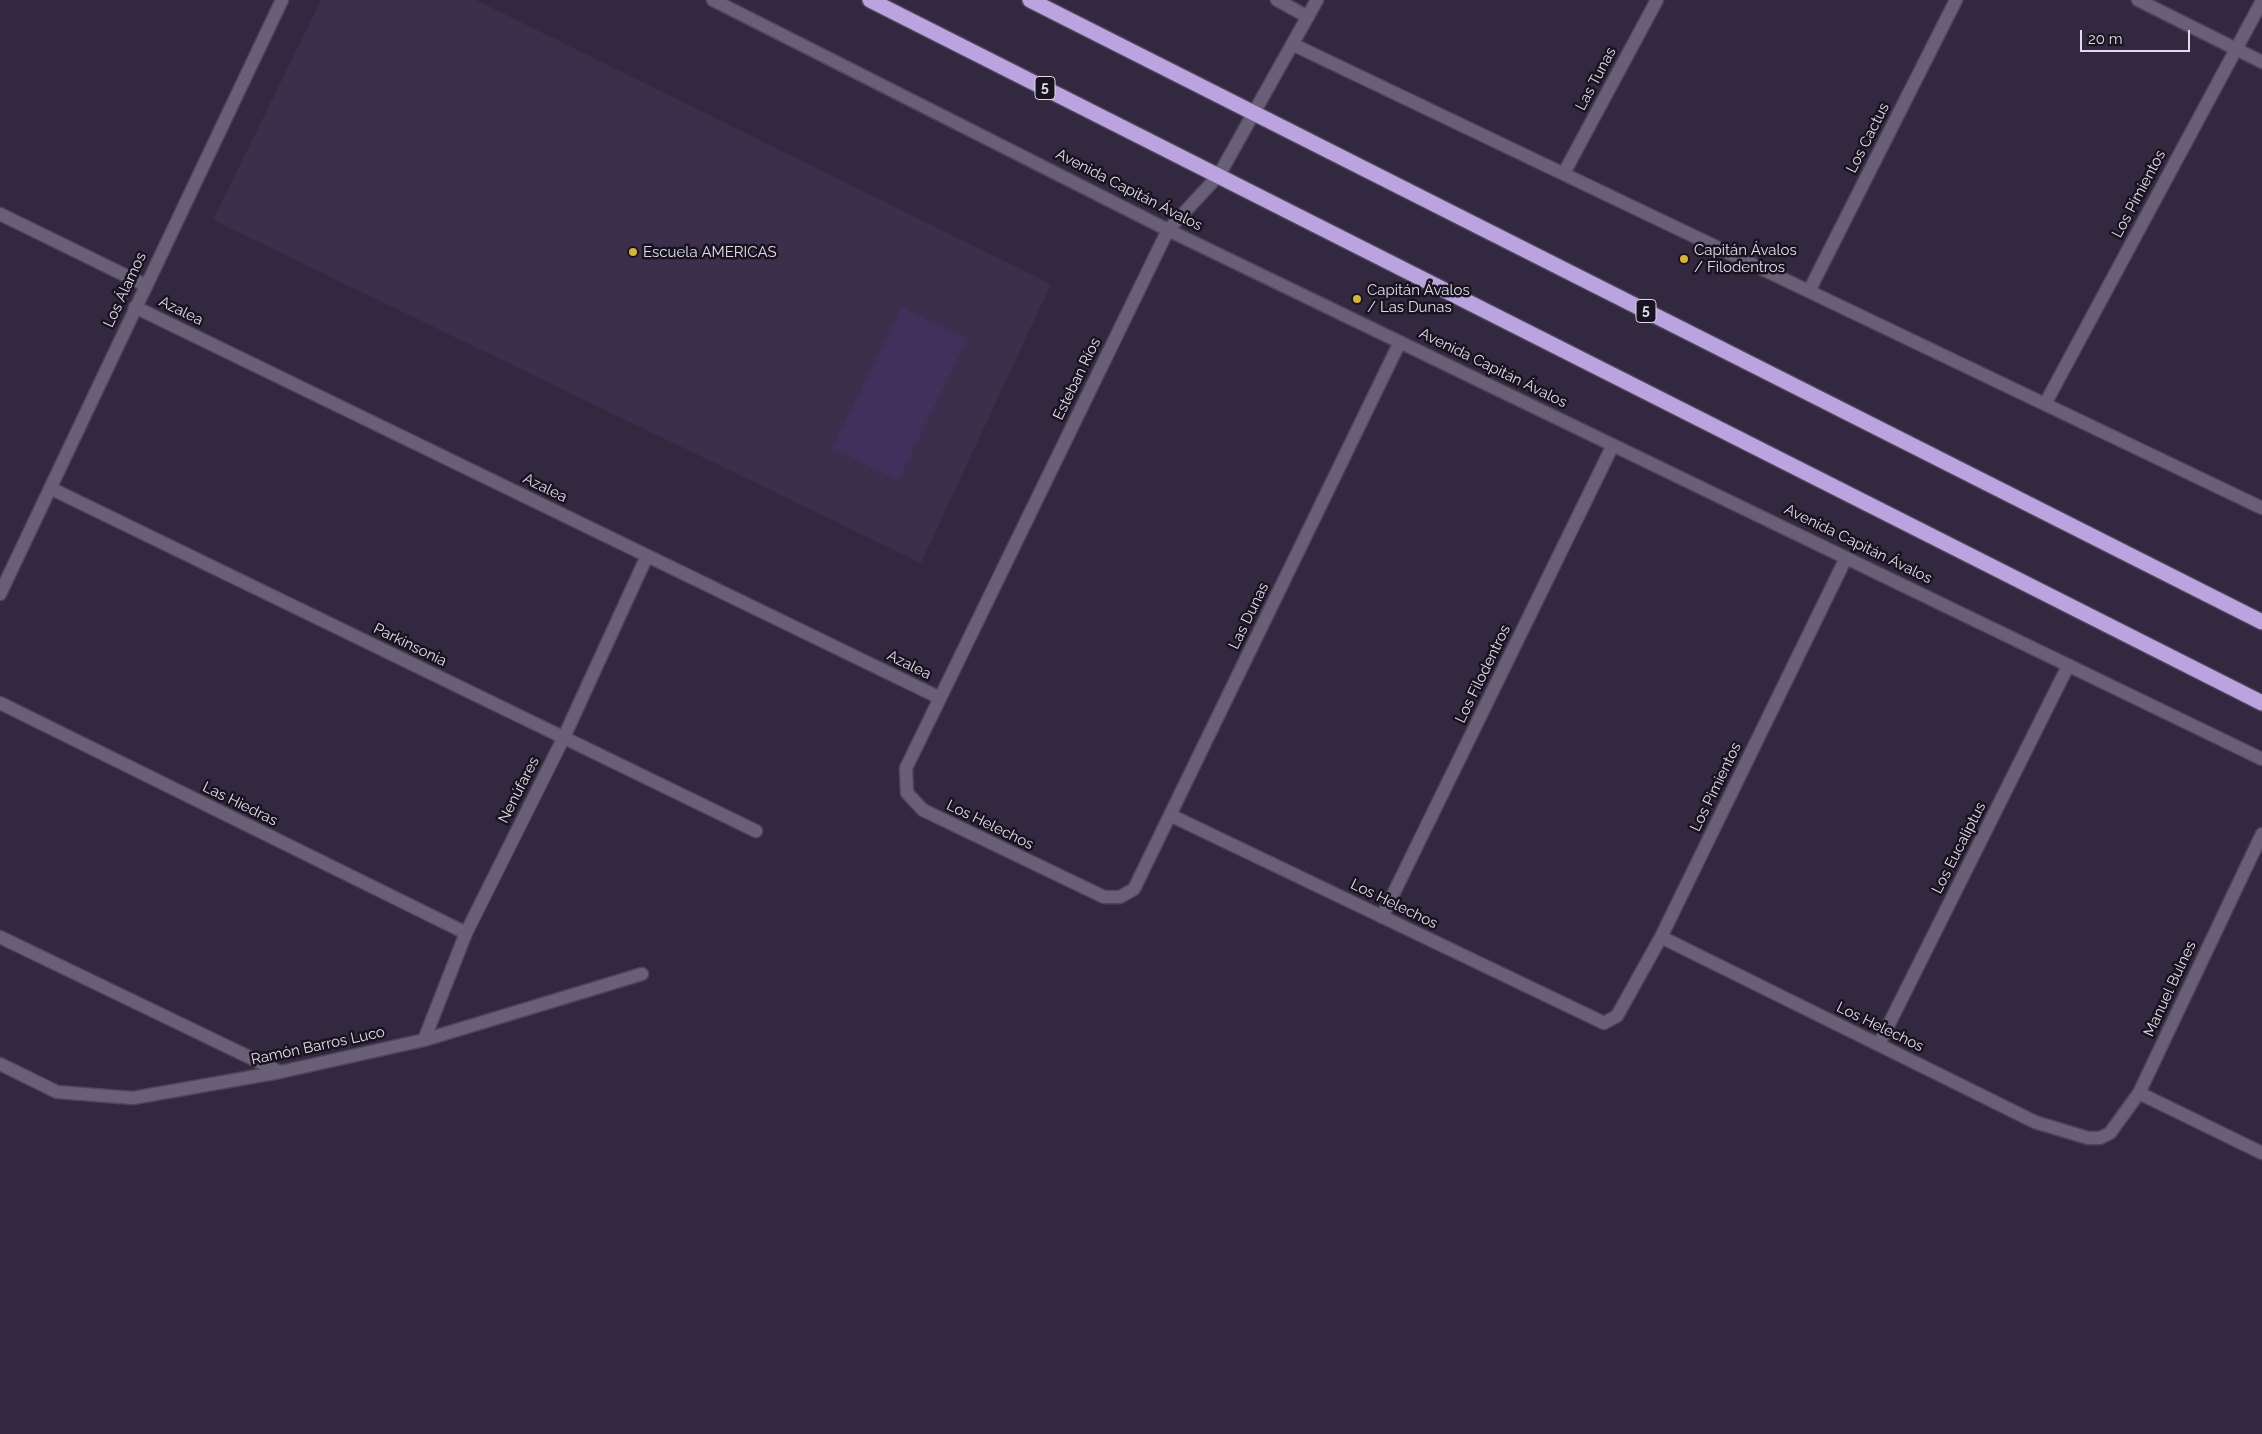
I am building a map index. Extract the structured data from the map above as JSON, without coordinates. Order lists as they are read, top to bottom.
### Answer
{
  "streets": {
    "highway": ["5"],
    "street": [
      "Las Tunas",
      "Los Cactus",
      "Avenida Capitán Ávalos",
      "Los Pimientos",
      "Los Álamos",
      "Azalea",
      "Esteban Ríos",
      "Las Dunas",
      "Parkinsonia",
      "Los Filodentros",
      "Nenúfares",
      "Las Hiedras",
      "Los Helechos",
      "Los Eucaliptus",
      "Manuel Bulnes",
      "Ramón Barros Luco"
    ]
  },
  "crossings": [
    ["5", "Esteban Ríos"],
    ["Avenida Capitán Ávalos", "Los Pimientos"],
    ["Avenida Capitán Ávalos", "Esteban Ríos"],
    ["Avenida Capitán Ávalos", "Las Dunas"],
    ["Avenida Capitán Ávalos", "Los Filodentros"],
    ["Avenida Capitán Ávalos", "Los Eucaliptus"],
    ["Los Pimientos", "Los Helechos"],
    ["Los Álamos", "Azalea"],
    ["Los Álamos", "Parkinsonia"],
    ["Azalea", "Esteban Ríos"],
    ["Azalea", "Nenúfares"],
    ["Esteban Ríos", "Los Helechos"],
    ["Las Dunas", "Los Helechos"],
    ["Parkinsonia", "Nenúfares"],
    ["Los Filodentros", "Los Helechos"],
    ["Nenúfares", "Las Hiedras"],
    ["Nenúfares", "Ramón Barros Luco"],
    ["Los Helechos", "Los Eucaliptus"],
    ["Los Helechos", "Manuel Bulnes"]
  ],
  "places": ["Escuela AMERICAS", "Capitán Ávalos / Filodentros", "Capitán Ávalos / Las Dunas"],
  "scale_bar": "20 m"
}
